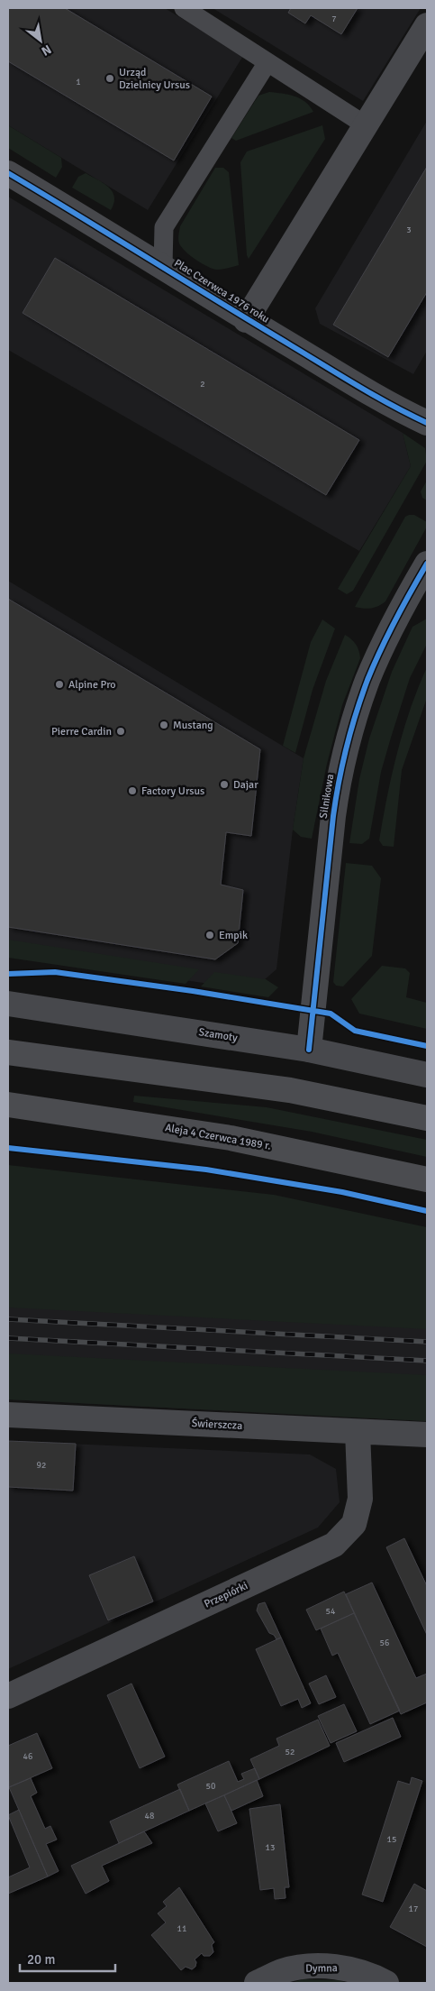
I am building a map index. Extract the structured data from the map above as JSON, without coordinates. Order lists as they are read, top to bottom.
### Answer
{
  "streets": {
    "main road": ["Aleja 4 Czerwca 1989 r."],
    "street": [
      "Plac Czerwca 1976 roku",
      "Silnikowa",
      "Szamoty",
      "Świerszcza",
      "Przepiórki",
      "Dymna"
    ]
  },
  "crossings": [
    ["Silnikowa", "Szamoty"],
    ["Świerszcza", "Przepiórki"]
  ],
  "places": [
    "Urząd Dzielnicy Ursus",
    "Alpine Pro",
    "Mustang",
    "Pierre Cardin",
    "Dajar",
    "Factory Ursus",
    "Empik"
  ],
  "house_numbers": [
    "7",
    "1",
    "3",
    "2",
    "92",
    "54",
    "56",
    "52",
    "46",
    "50",
    "48",
    "15",
    "13",
    "17",
    "11"
  ],
  "scale_bar": "20 m",
  "north": "bottom right"
}
